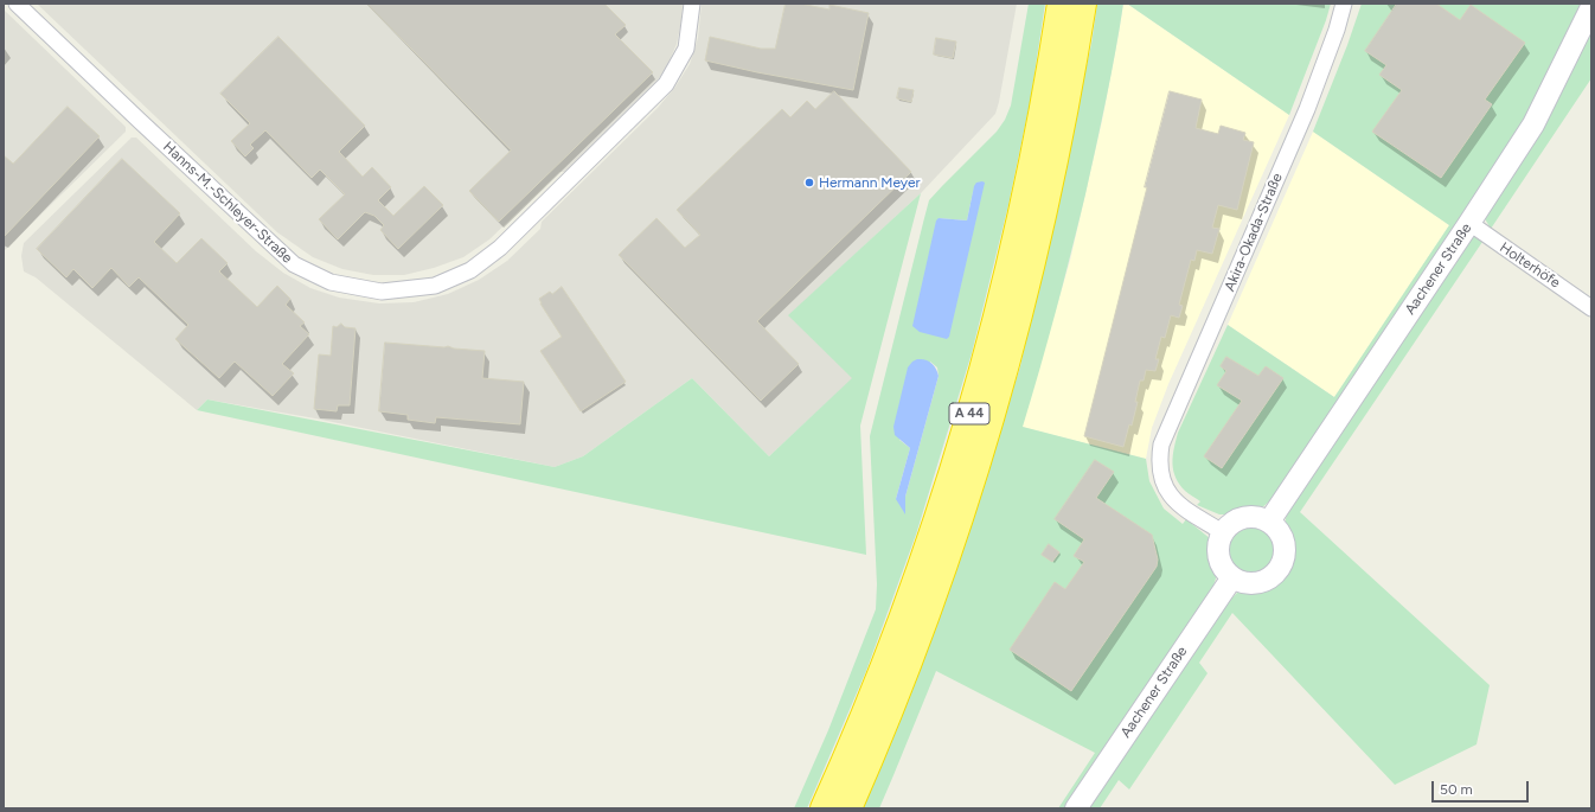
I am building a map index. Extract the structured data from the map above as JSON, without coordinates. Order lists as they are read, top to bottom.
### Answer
{
  "streets": {
    "highway": ["A 44"],
    "street": [
      "Hanns-M.-Schleyer-Straße",
      "Akira-Okada-Straße",
      "Holterhöfe",
      "Aachener Straße"
    ]
  },
  "crossings": [
    ["Akira-Okada-Straße", "Aachener Straße"],
    ["Holterhöfe", "Aachener Straße"]
  ],
  "places": ["Hermann Meyer"],
  "scale_bar": "50 m"
}
